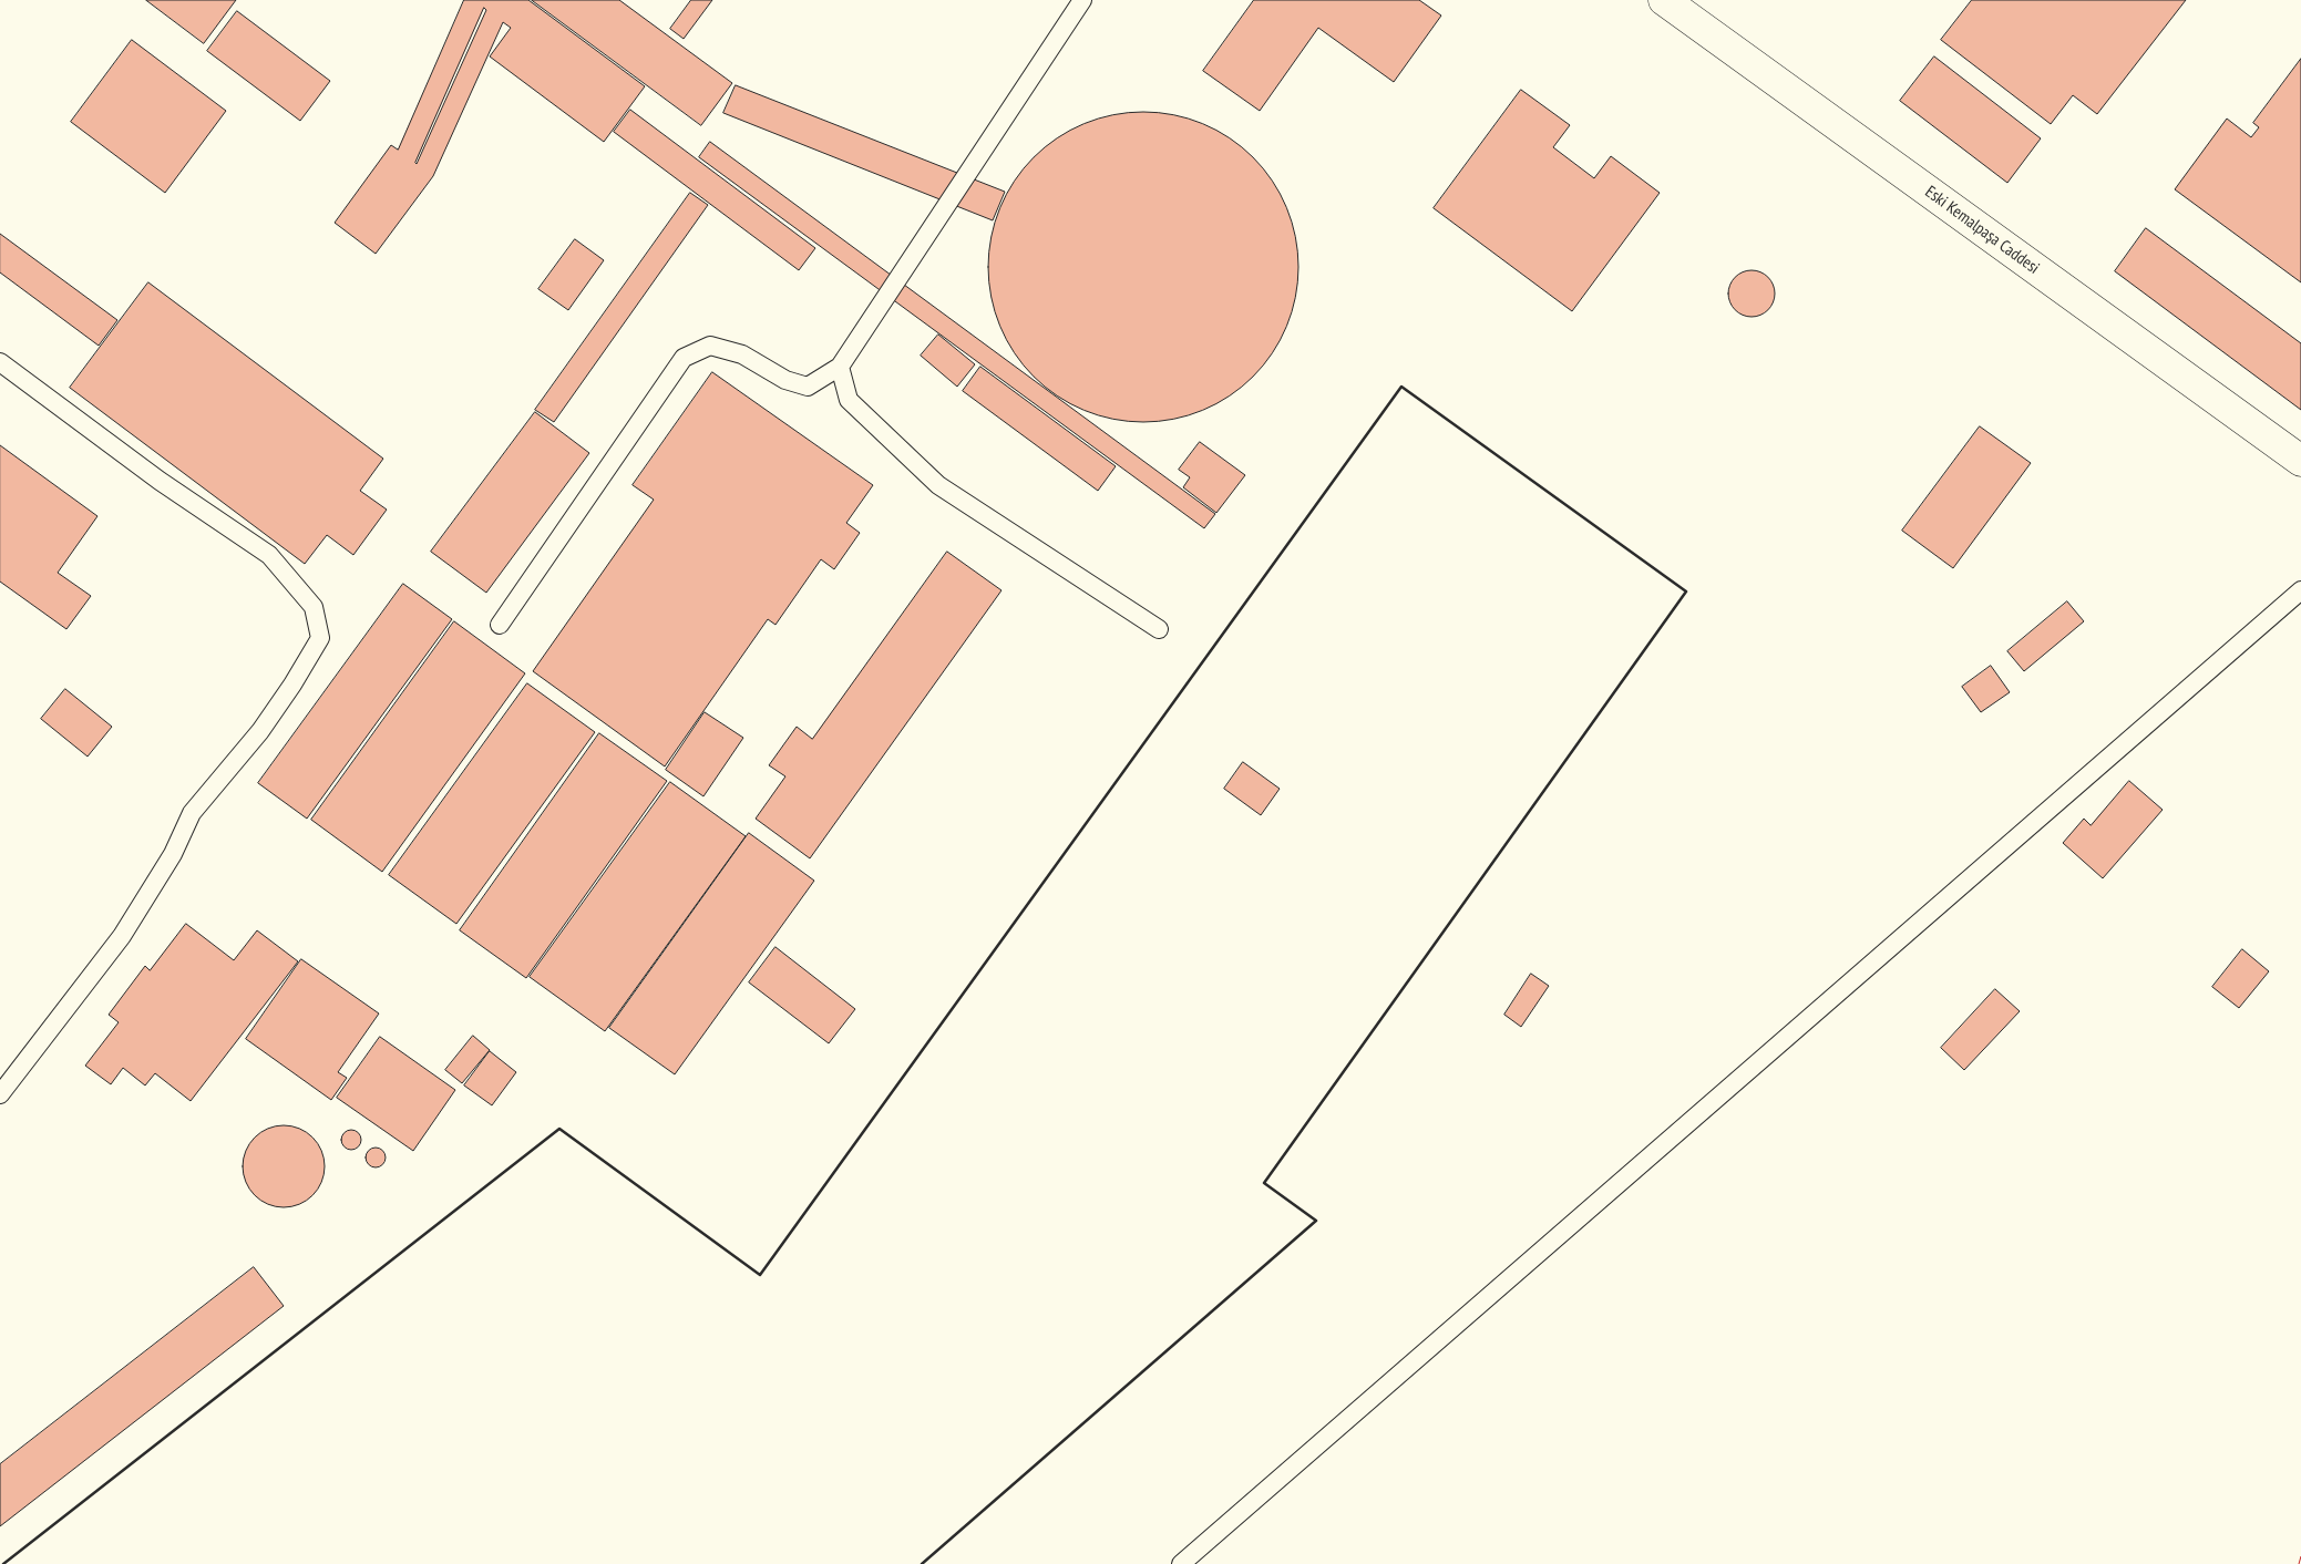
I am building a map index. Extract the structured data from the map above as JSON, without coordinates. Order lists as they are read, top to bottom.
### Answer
{
  "streets": {
    "street": ["Eski Kemalpaşa Caddesi"]
  }
}
